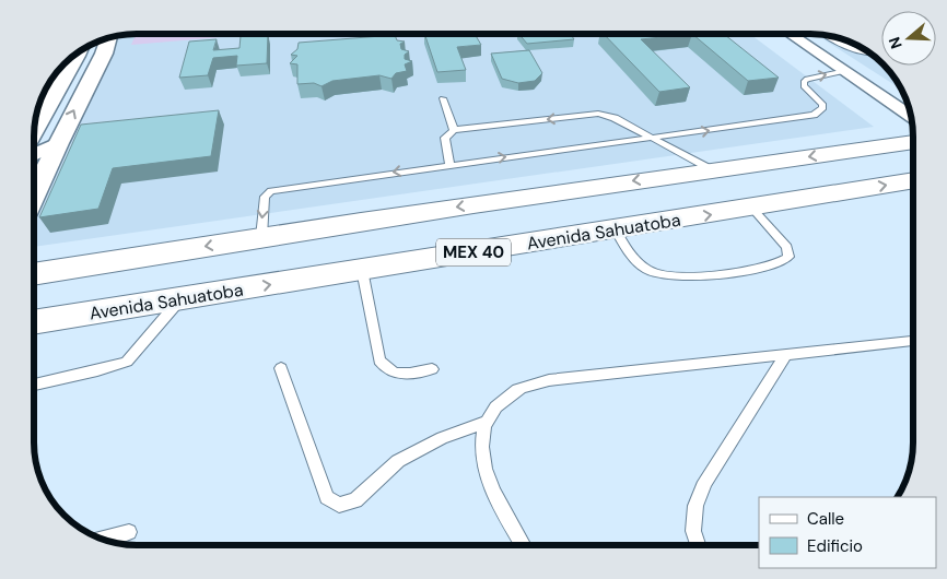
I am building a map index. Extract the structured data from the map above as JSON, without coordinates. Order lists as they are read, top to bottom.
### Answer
{
  "streets": {
    "main road": ["Avenida Sahuatoba", "MEX 40"]
  },
  "legend": ["Calle", "Edificio"],
  "north": "left"
}
